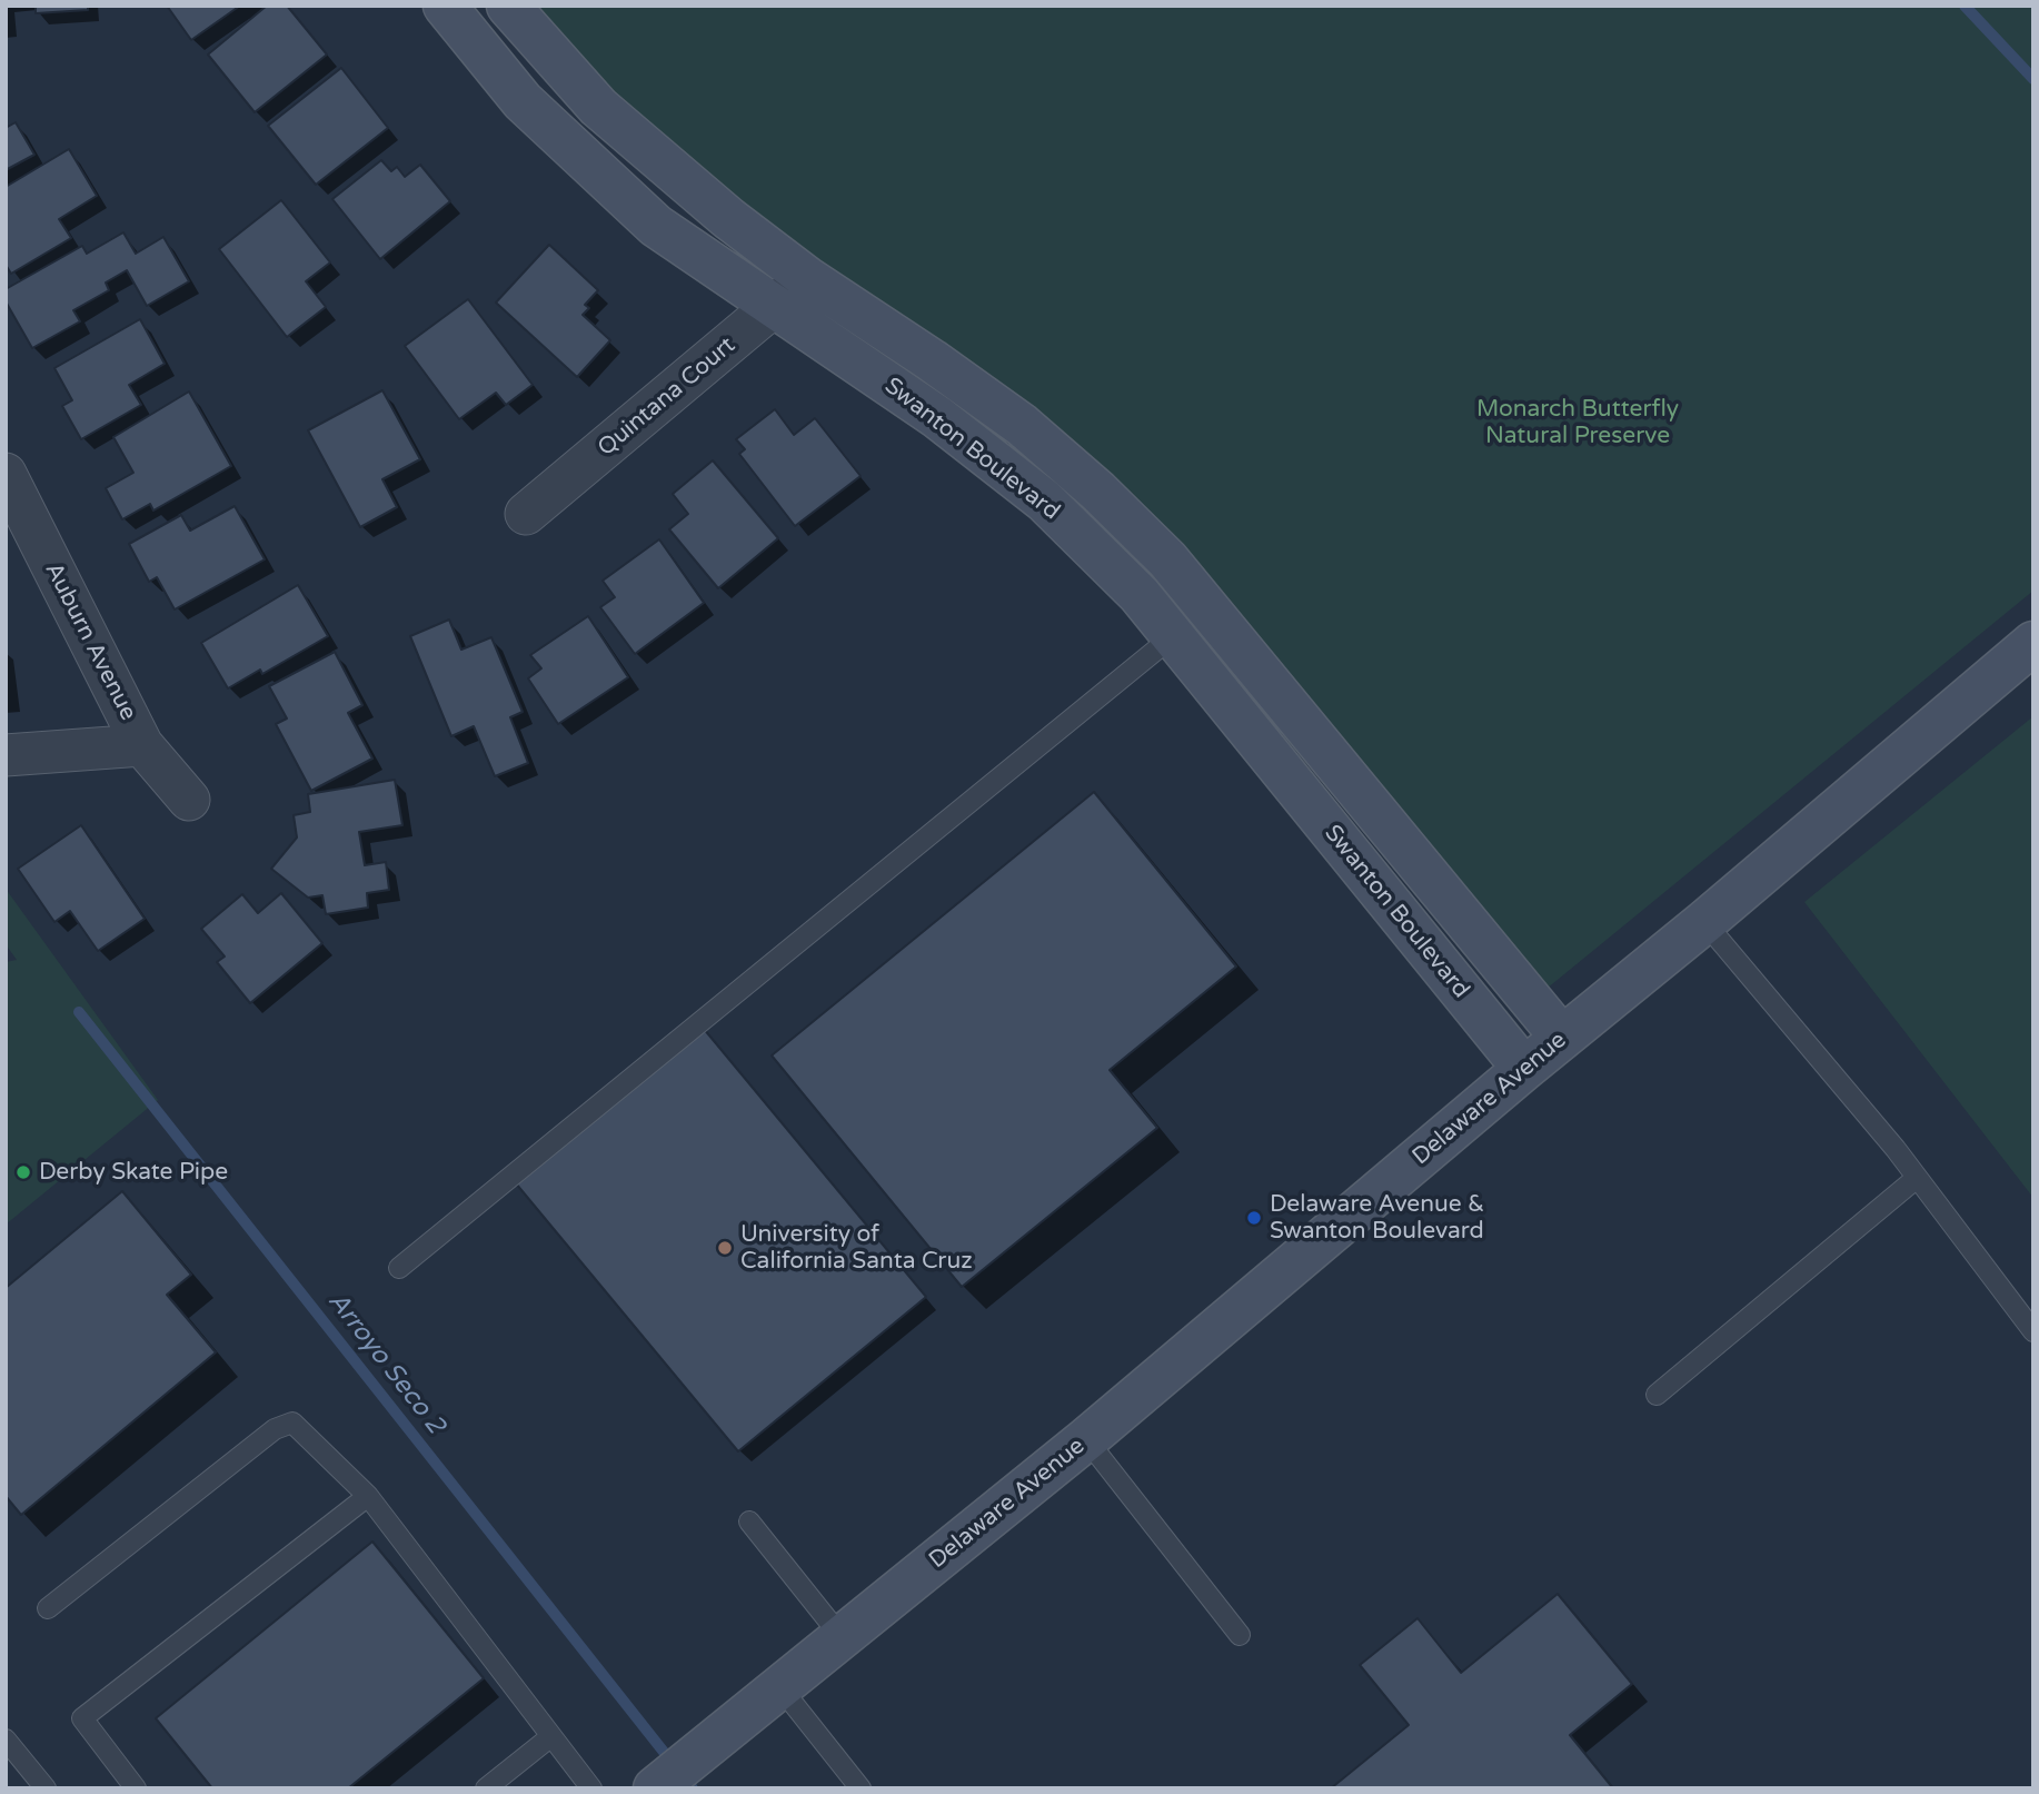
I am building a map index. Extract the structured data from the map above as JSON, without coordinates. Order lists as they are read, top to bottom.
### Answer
{
  "streets": {
    "street": [
      "Quintana Court",
      "Swanton Boulevard",
      "Auburn Avenue",
      "Delaware Avenue"
    ]
  },
  "crossings": [
    ["Quintana Court", "Swanton Boulevard"],
    ["Swanton Boulevard", "Delaware Avenue"]
  ],
  "water": ["Arroyo Seco 2"],
  "parks": ["Monarch Butterfly Natural Preserve"],
  "places": ["Derby Skate Pipe", "Delaware Avenue & Swanton Boulevard", "University of California Santa Cruz"]
}
